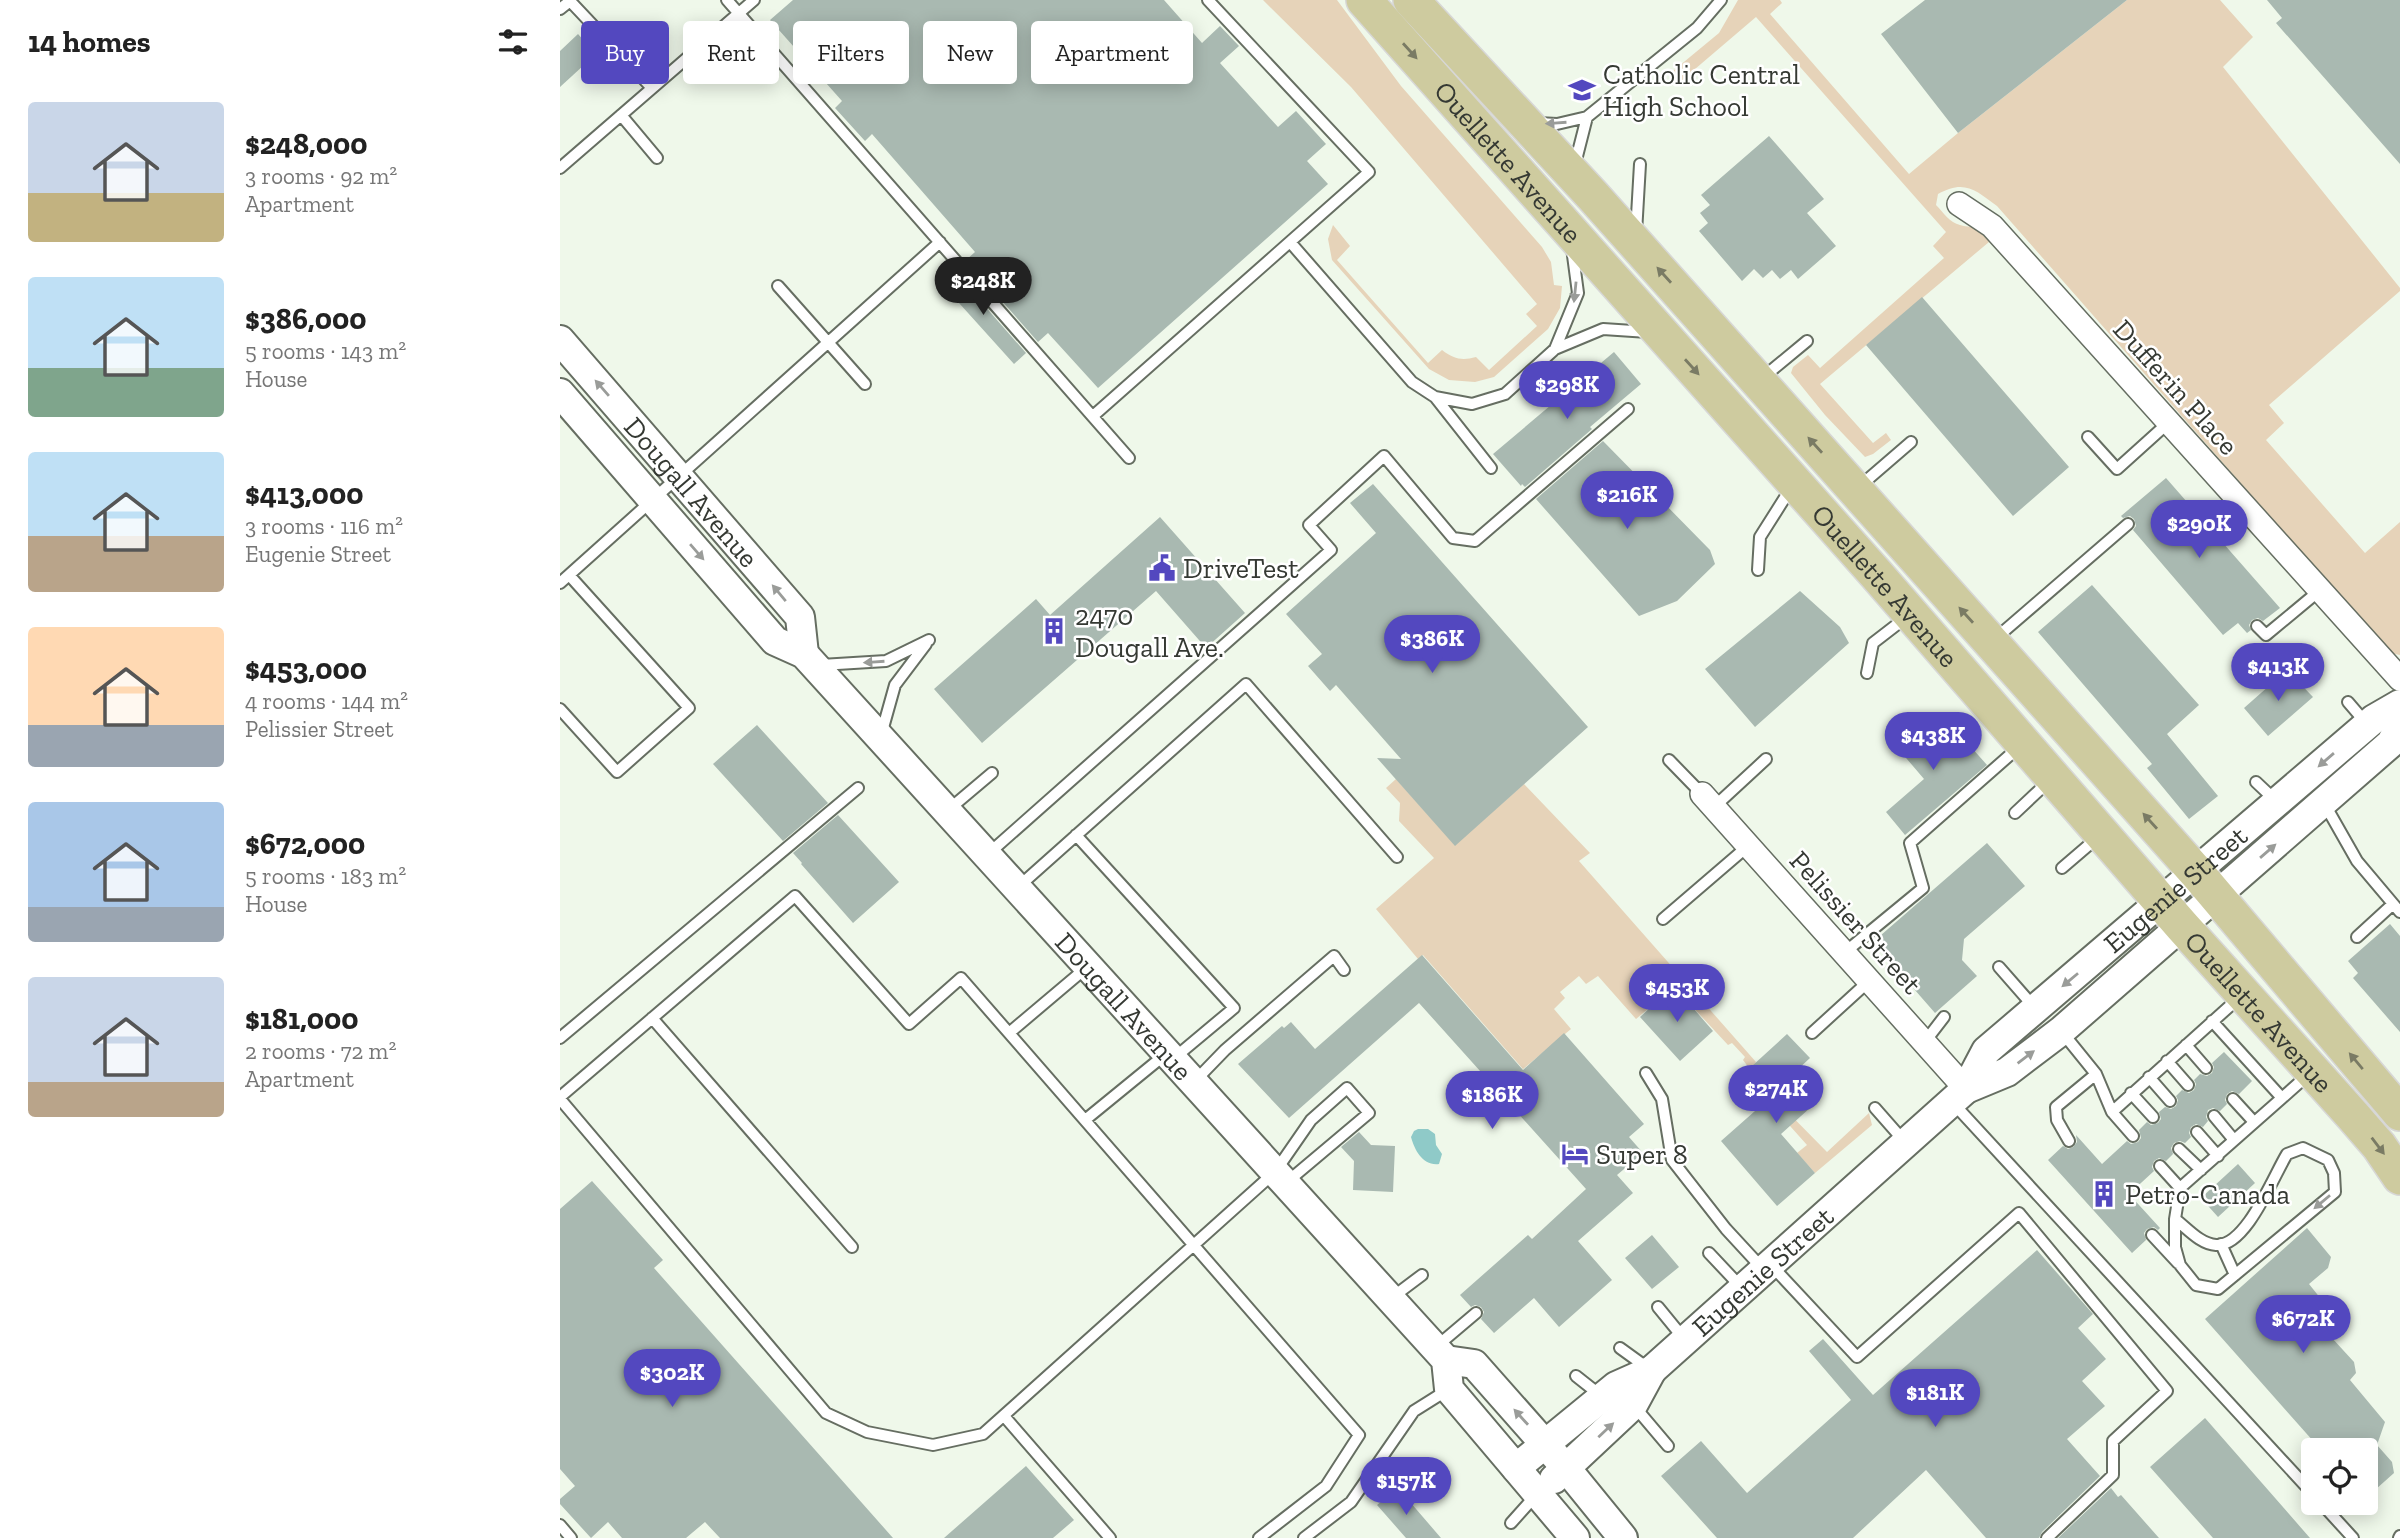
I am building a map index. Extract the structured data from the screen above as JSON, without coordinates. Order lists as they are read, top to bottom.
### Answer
{
  "streets": {
    "main road": ["Ouellette Avenue"],
    "street": [
      "Dufferin Place",
      "Dougall Avenue",
      "Eugenie Street",
      "Pelissier Street"
    ]
  },
  "crossings": [
    ["Ouellette Avenue", "Eugenie Street"],
    ["Eugenie Street", "Pelissier Street"]
  ],
  "places": {
    "school or university": ["Catholic Central High School"],
    "public building": ["DriveTest"],
    "building": ["2470 Dougall Ave.", "Petro-Canada"],
    "hotel": ["Super 8"]
  },
  "page": {
    "heading": "14 homes",
    "chip": [
      "Buy",
      "Rent",
      "Filters",
      "New",
      "Apartment"
    ],
    "list": [
      {
        "name": "$248,000",
        "note": "3 rooms · 92 m² · Apartment"
      },
      {
        "name": "$386,000",
        "note": "5 rooms · 143 m² · House"
      },
      {
        "name": "$413,000",
        "note": "3 rooms · 116 m² · Eugenie Street"
      },
      {
        "name": "$453,000",
        "note": "4 rooms · 144 m² · Pelissier Street"
      },
      {
        "name": "$672,000",
        "note": "5 rooms · 183 m² · House"
      },
      {
        "name": "$181,000",
        "note": "2 rooms · 72 m² · Apartment"
      }
    ],
    "price": [
      "$248K",
      "$298K",
      "$216K",
      "$290K",
      "$386K",
      "$413K",
      "$438K",
      "$453K",
      "$274K",
      "$186K",
      "$672K",
      "$302K",
      "$181K",
      "$157K"
    ]
  }
}
